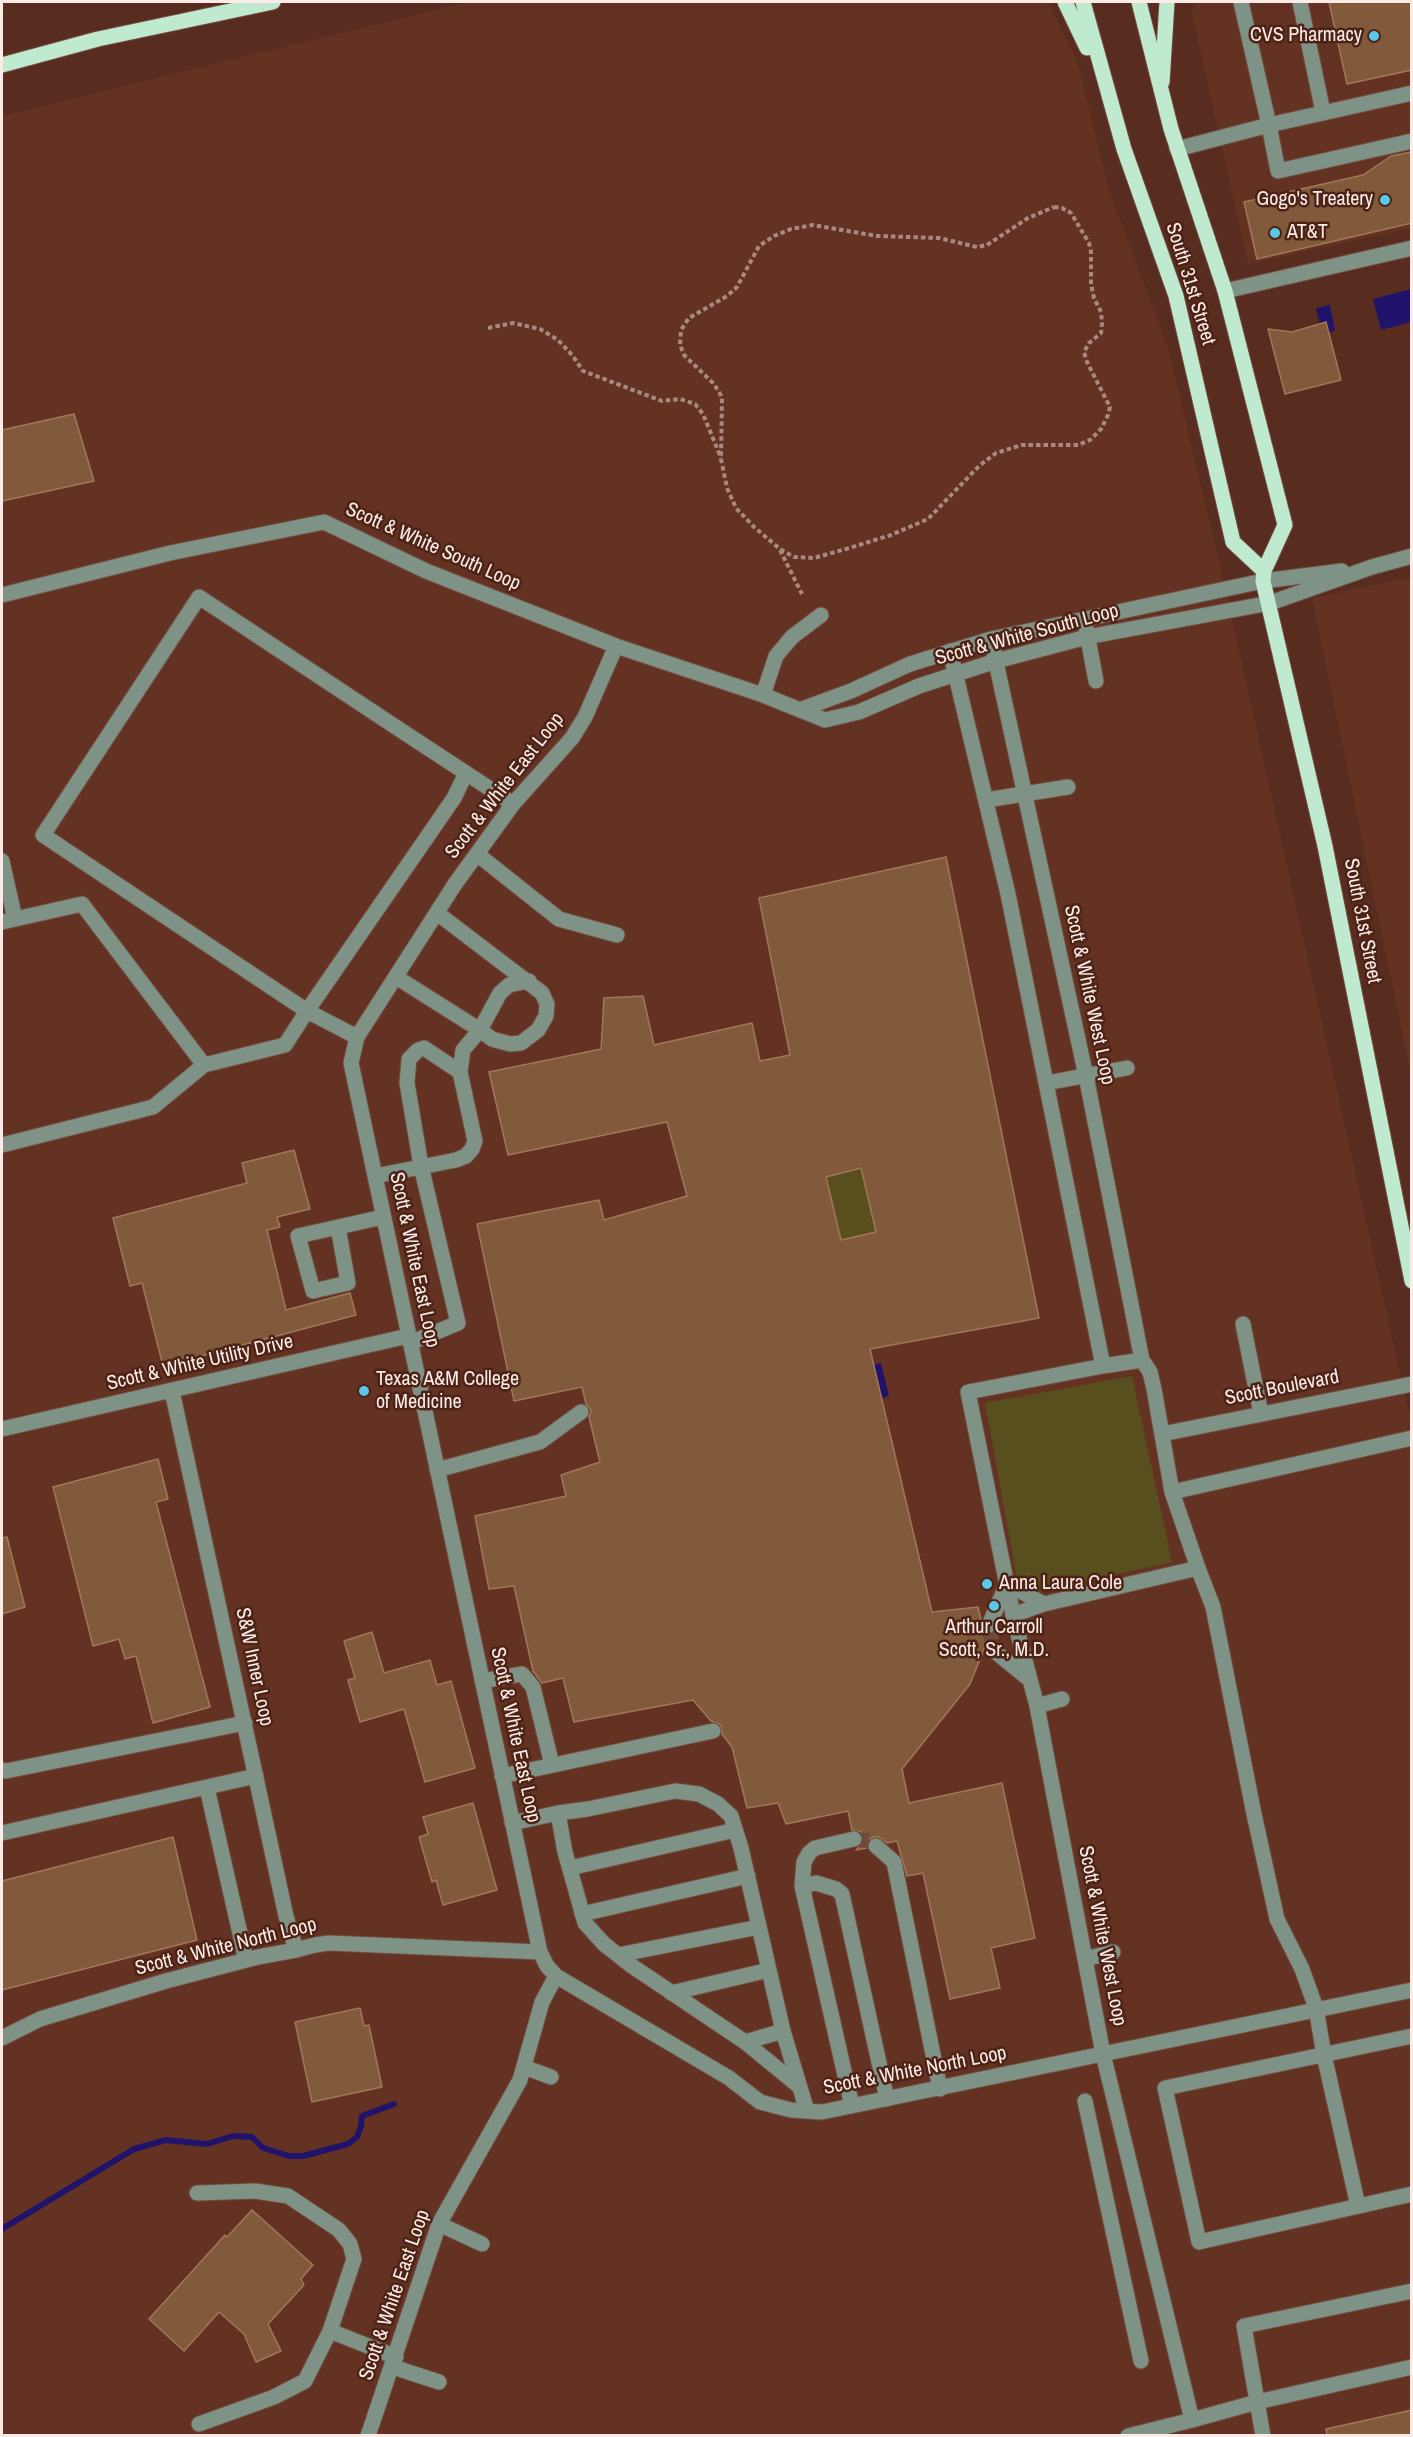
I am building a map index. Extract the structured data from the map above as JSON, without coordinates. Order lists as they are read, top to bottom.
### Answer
{
  "streets": {
    "main road": ["South 31st Street"],
    "street": [
      "Scott & White South Loop",
      "Scott & White East Loop",
      "Scott & White West Loop",
      "Scott & White Utility Drive",
      "Scott Boulevard",
      "S&W Inner Loop",
      "Scott & White North Loop"
    ]
  },
  "crossings": [
    ["South 31st Street", "Scott & White South Loop"],
    ["Scott & White South Loop", "Scott & White East Loop"],
    ["Scott & White South Loop", "Scott & White West Loop"],
    ["Scott & White East Loop", "Scott & White Utility Drive"],
    ["Scott & White East Loop", "Scott & White North Loop"],
    ["Scott & White West Loop", "Scott Boulevard"],
    ["Scott & White West Loop", "Scott & White North Loop"],
    ["Scott & White Utility Drive", "S&W Inner Loop"],
    ["S&W Inner Loop", "Scott & White North Loop"]
  ],
  "places": [
    "CVS Pharmacy",
    "Gogo's Treatery",
    "AT&T",
    "Texas A&M College of Medicine",
    "Anna Laura Cole",
    "Arthur Carroll Scott, Sr., M.D."
  ]
}
